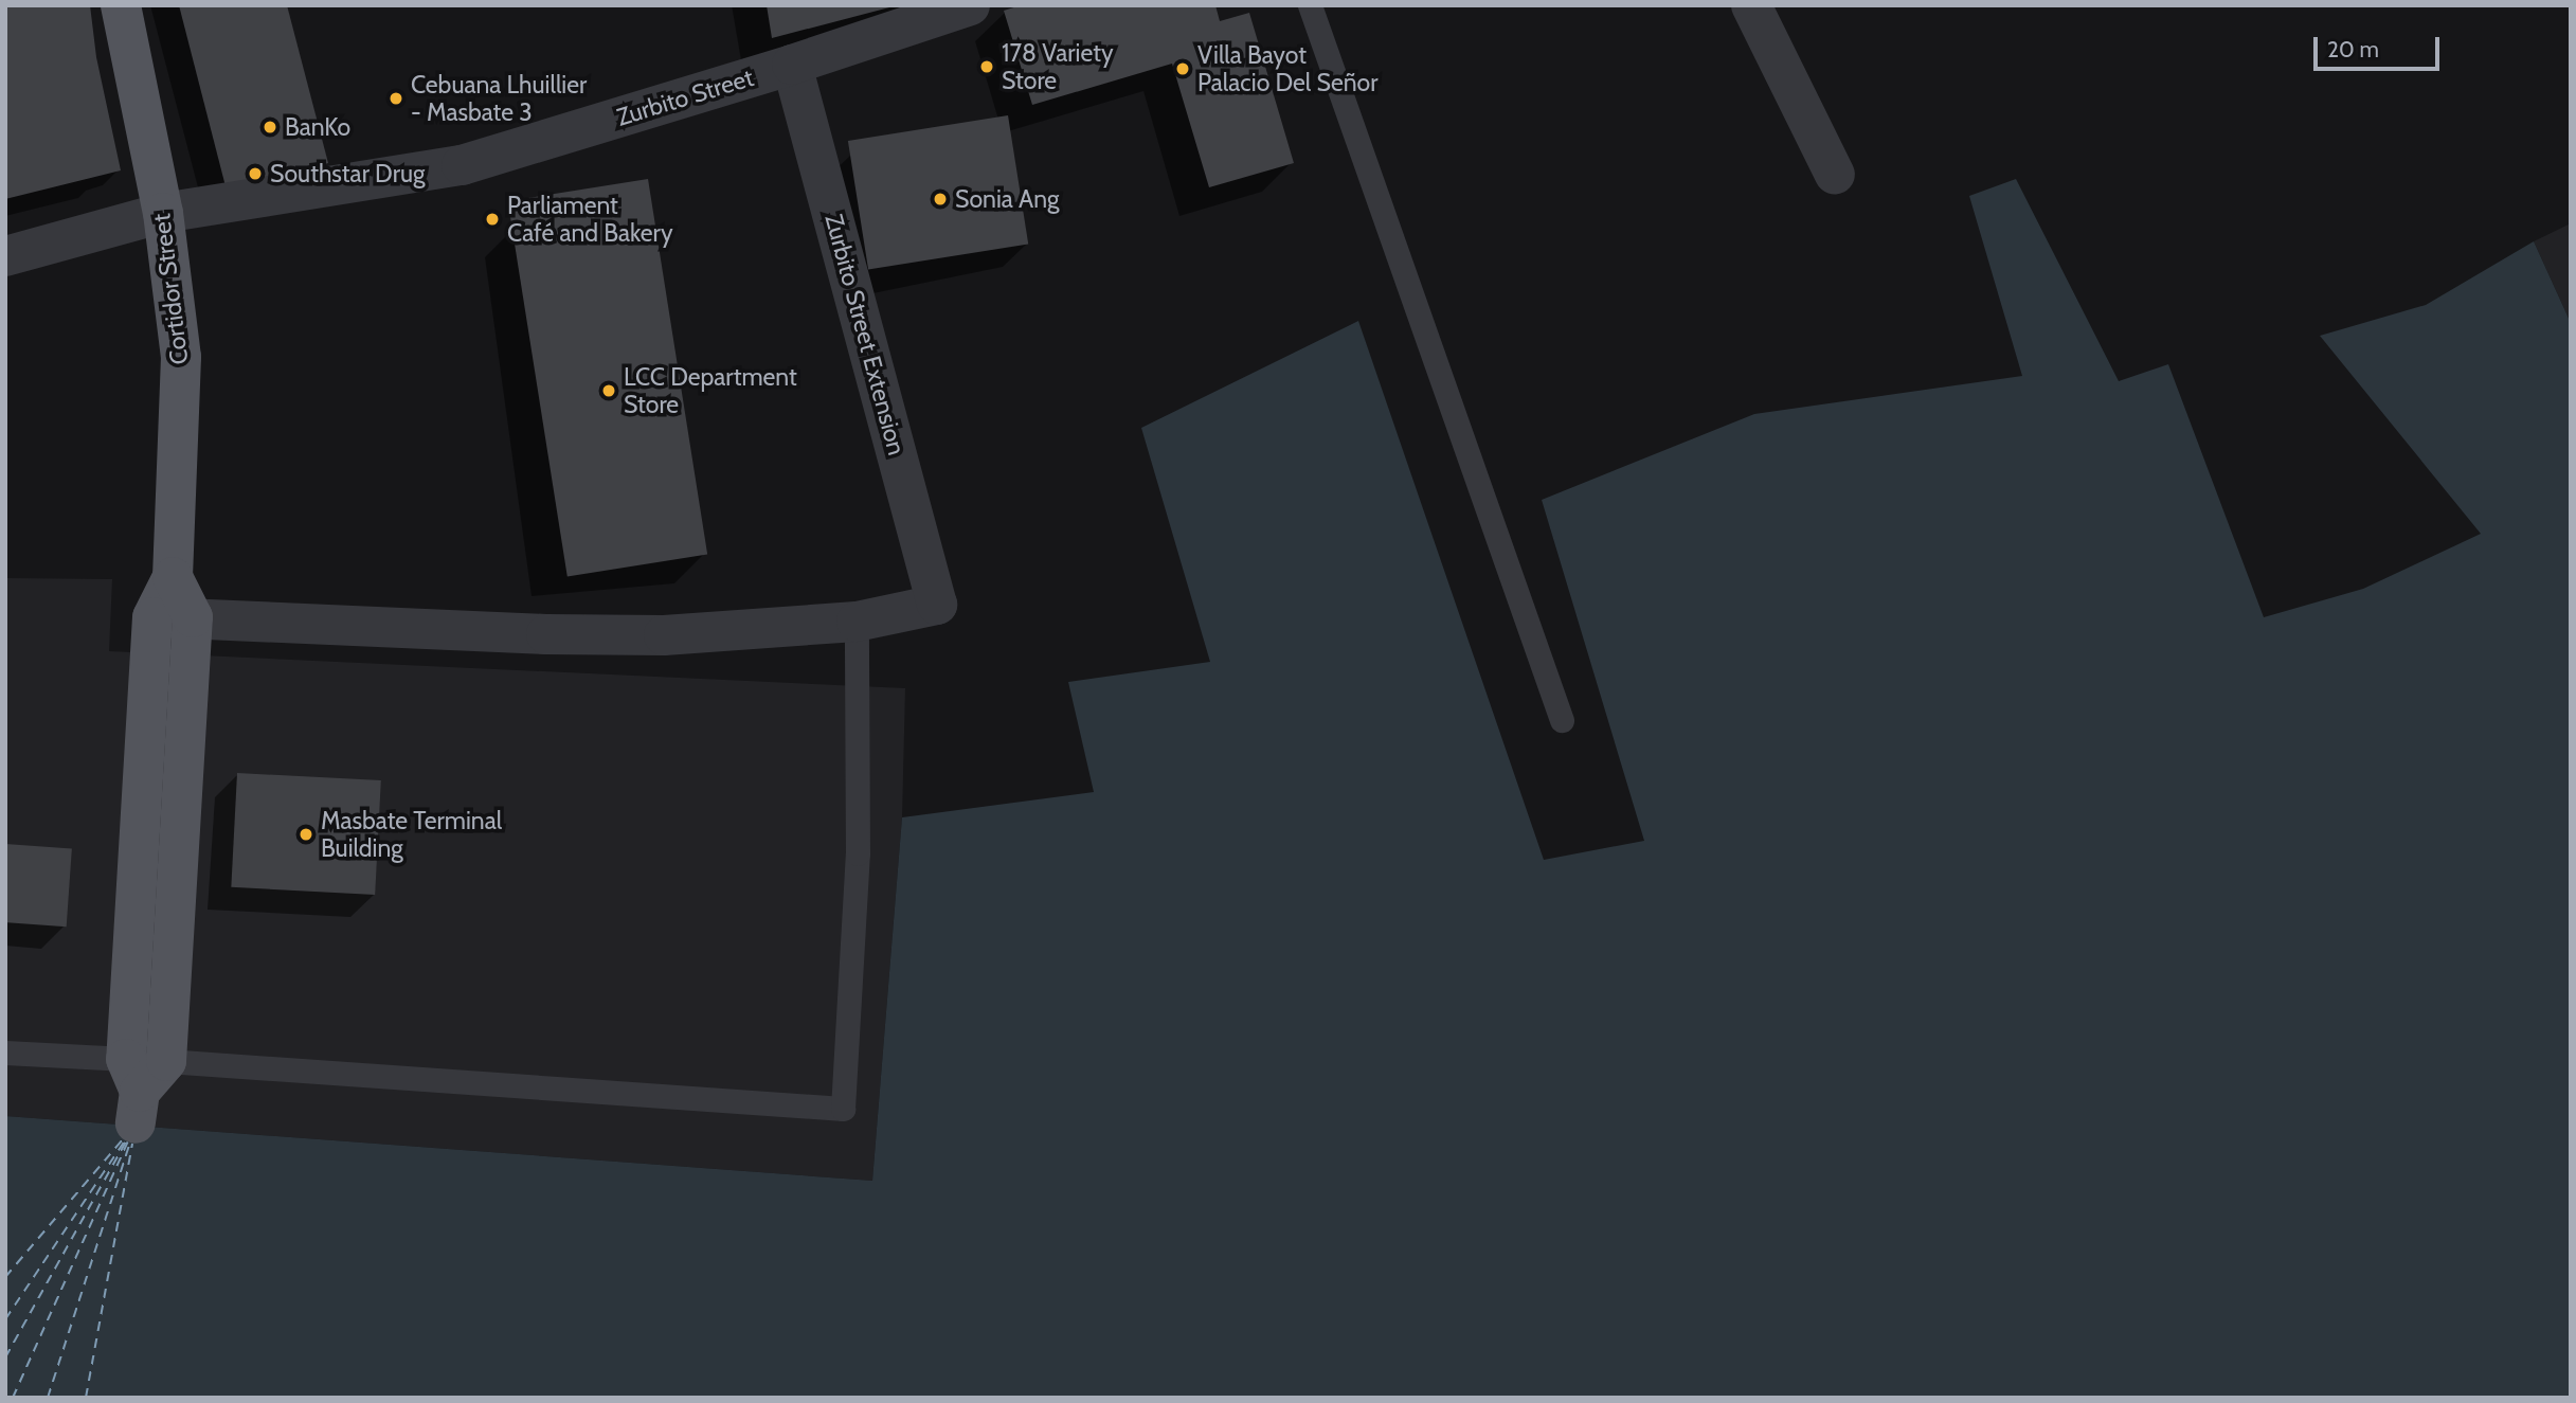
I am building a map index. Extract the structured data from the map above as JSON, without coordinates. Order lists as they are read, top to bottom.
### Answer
{
  "streets": {
    "main road": ["Cortidor Street"],
    "street": ["Zurbito Street", "Zurbito Street Extension"]
  },
  "crossings": [
    ["Zurbito Street", "Cortidor Street"],
    ["Zurbito Street", "Zurbito Street Extension"]
  ],
  "places": [
    "178 Variety Store",
    "Villa Bayot Palacio Del Señor",
    "Cebuana Lhuillier - Masbate 3",
    "BanKo",
    "Southstar Drug",
    "Sonia Ang",
    "Parliament Café and Bakery",
    "LCC Department Store",
    "Masbate Terminal Building"
  ],
  "scale_bar": "20 m"
}
